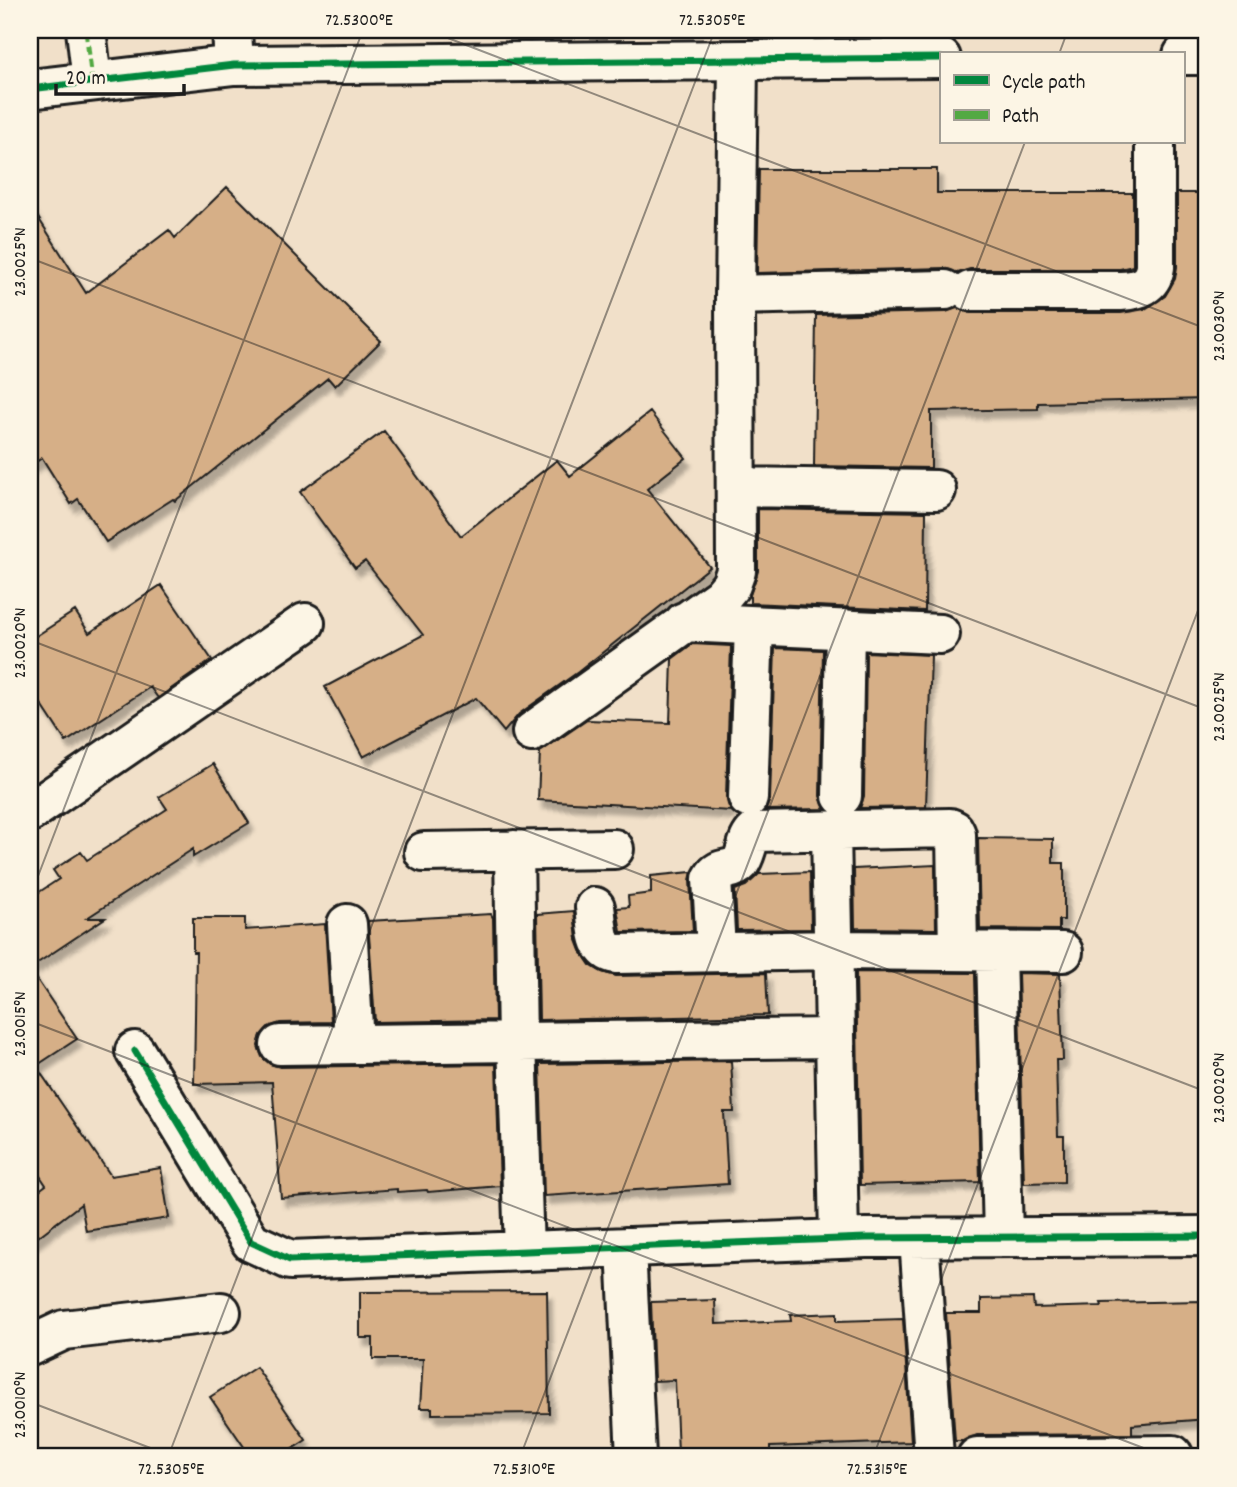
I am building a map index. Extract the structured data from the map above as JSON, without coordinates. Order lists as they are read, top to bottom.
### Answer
{
  "legend": ["Cycle path", "Path"],
  "scale_bar": "20 m",
  "coordinates": [
    "72.5300°E",
    "72.5305°E",
    "23.0025°N",
    "23.0030°N",
    "23.0020°N",
    "23.0015°N",
    "23.0010°N",
    "72.5310°E",
    "72.5315°E"
  ]
}
